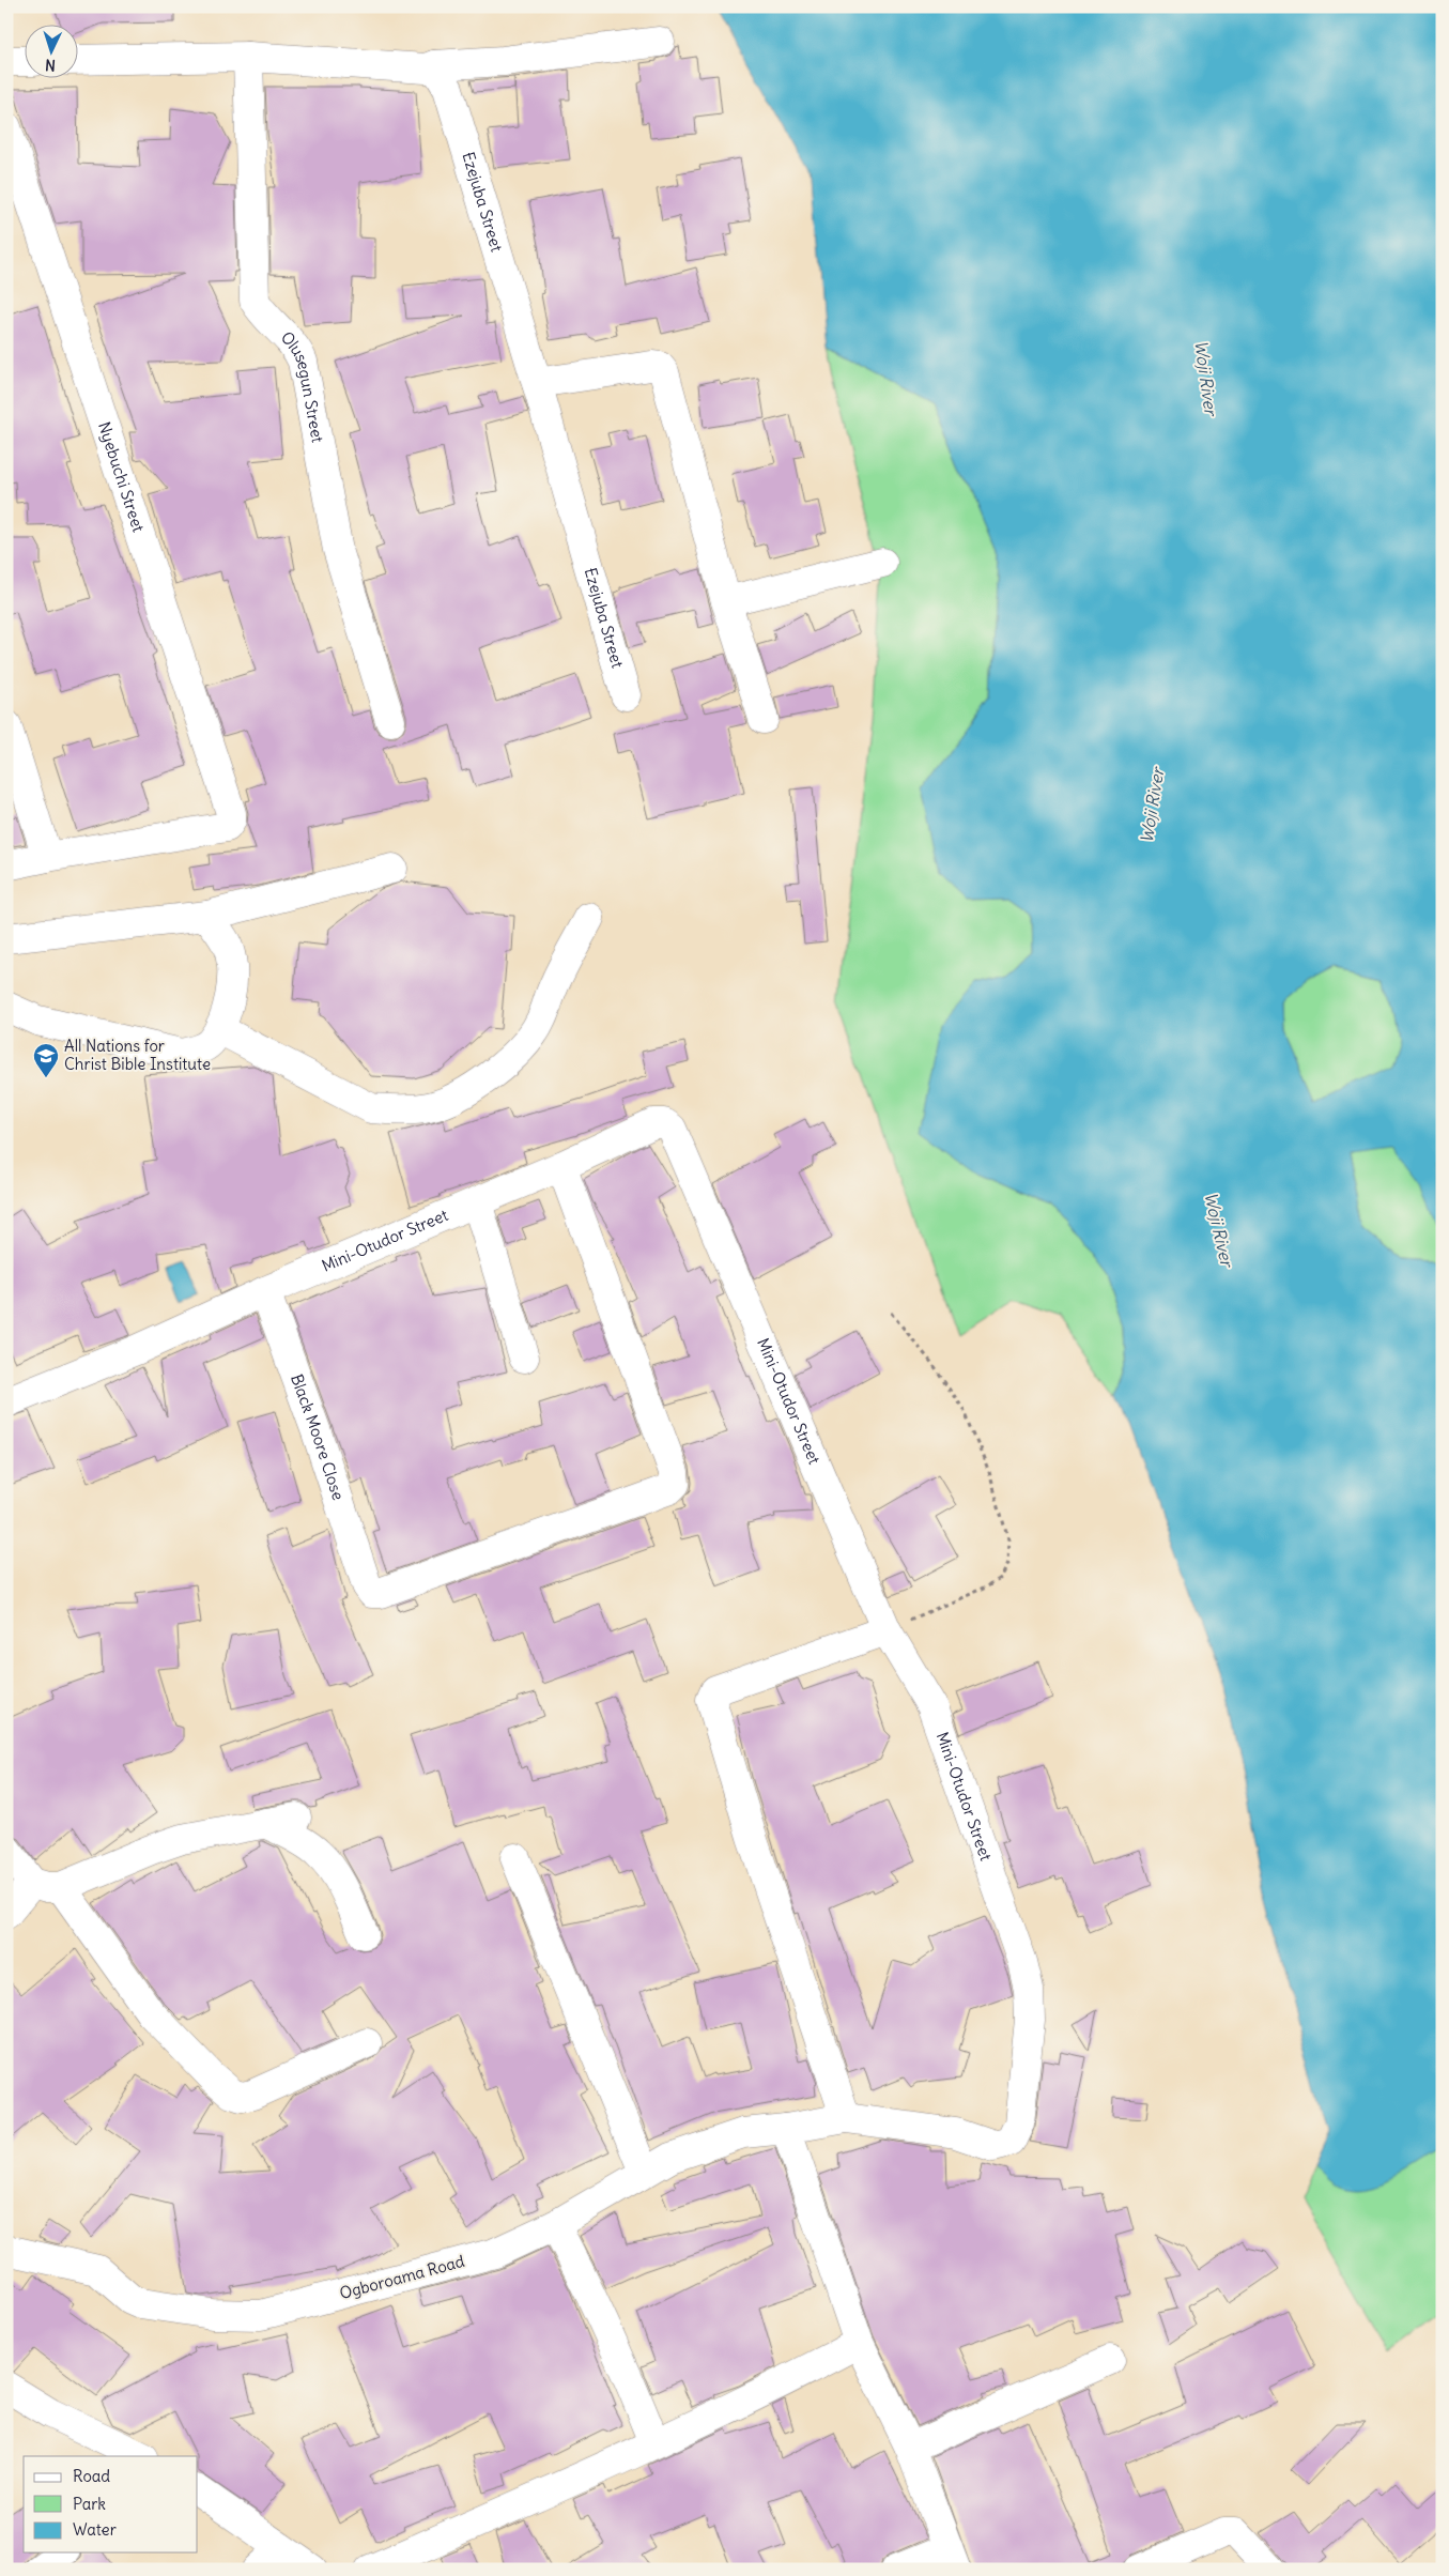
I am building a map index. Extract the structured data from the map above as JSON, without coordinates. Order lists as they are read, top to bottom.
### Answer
{
  "streets": {
    "street": [
      "Ezejuba Street",
      "Olusegun Street",
      "Nyebuchi Street",
      "Mini-Otudor Street",
      "Black Moore Close",
      "Ogboroama Road"
    ]
  },
  "crossings": [
    ["Mini-Otudor Street", "Black Moore Close"],
    ["Mini-Otudor Street", "Ogboroama Road"]
  ],
  "water": ["Woji River"],
  "places": {
    "school or university": ["All Nations for Christ Bible Institute"]
  },
  "legend": ["Road", "Park", "Water"],
  "north": "bottom"
}
